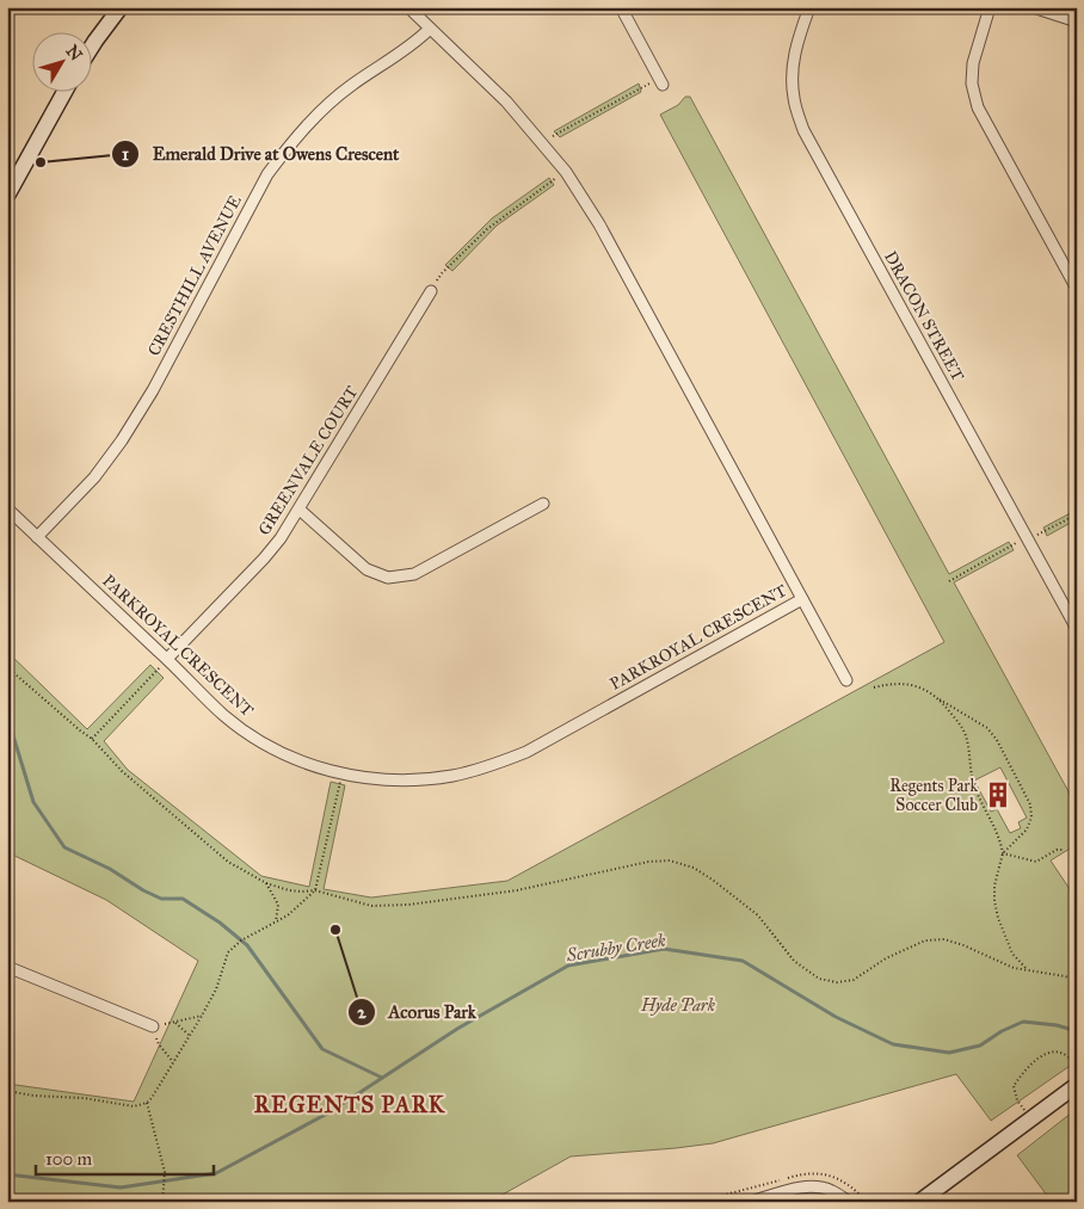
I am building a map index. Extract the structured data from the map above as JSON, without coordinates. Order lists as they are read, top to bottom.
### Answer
{
  "streets": {
    "street": [
      "CRESTHILL AVENUE",
      "DRACON STREET",
      "GREENVALE COURT",
      "PARKROYAL CRESCENT"
    ]
  },
  "crossings": [
    ["CRESTHILL AVENUE", "PARKROYAL CRESCENT"],
    ["GREENVALE COURT", "PARKROYAL CRESCENT"]
  ],
  "districts": ["REGENTS PARK"],
  "water": ["Scrubby Creek"],
  "parks": ["Hyde Park"],
  "places": {
    "other": ["Emerald Drive at Owens Crescent", "Acorus Park"],
    "building": ["Regents Park Soccer Club"]
  },
  "scale_bar": "100 m",
  "north": "top right"
}
